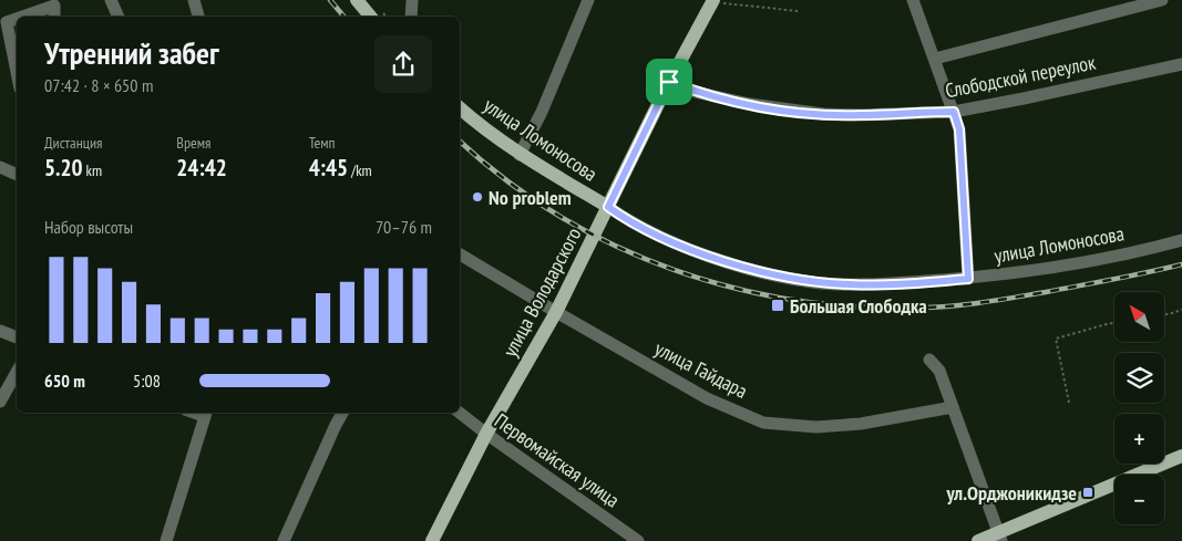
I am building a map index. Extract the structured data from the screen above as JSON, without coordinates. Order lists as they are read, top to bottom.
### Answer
{
  "streets": {
    "main road": ["улица Ломоносова", "улица Володарского"],
    "street": ["Слободской переулок", "улица Гайдара", "Первомайская улица"]
  },
  "crossings": [
    ["Слободской переулок", "улица Володарского"],
    ["улица Ломоносова", "улица Володарского"],
    ["улица Володарского", "улица Гайдара"],
    ["улица Володарского", "Первомайская улица"]
  ],
  "places": {
    "other": ["No problem"],
    "transit": ["Большая Слободка", "ул.Орджоникидзе"]
  },
  "north": "top left",
  "page": {
    "heading": ["Утренний забег", "07:42 · 8 × 650 m"],
    "stats": [
      ["Дистанция", "5.20 km"],
      ["Время", "24:42"],
      ["Темп", "4:45 /km"]
    ],
    "chart": ["Набор высоты", "70–76 m"],
    "map_buttons": ["+", "−"],
    "list": [
      {
        "name": "650 m",
        "note": "5:08"
      }
    ]
  }
}
